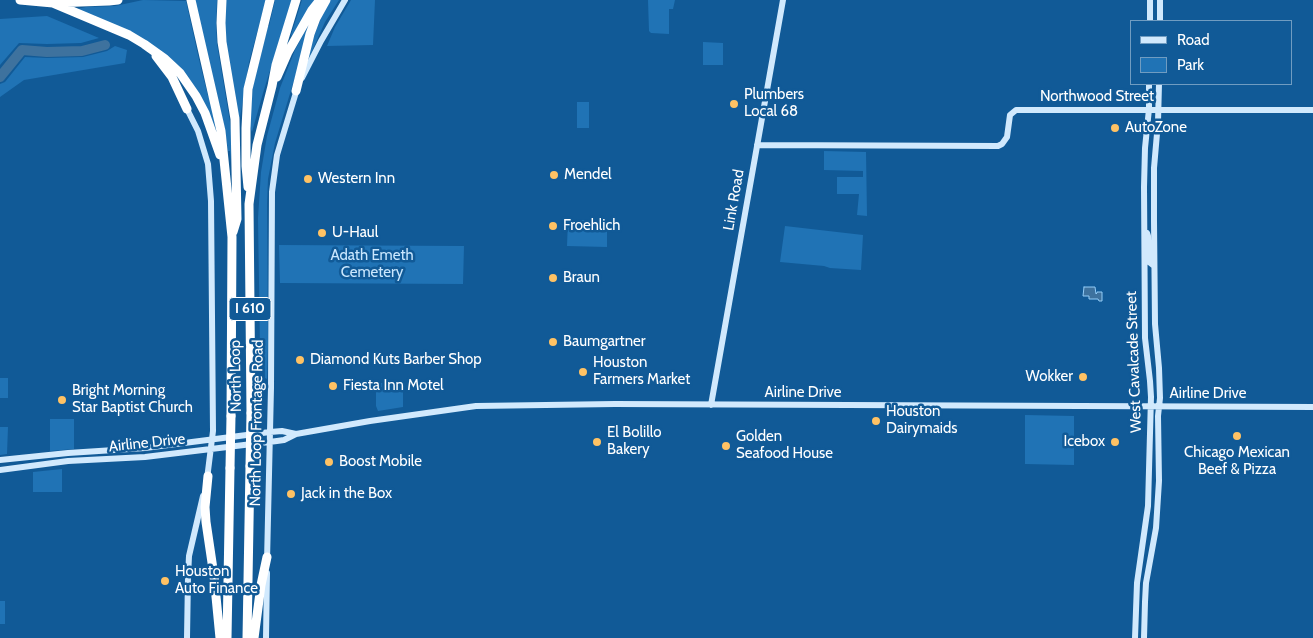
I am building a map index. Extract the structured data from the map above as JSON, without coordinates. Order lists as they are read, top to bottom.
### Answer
{
  "streets": {
    "highway": ["I 610", "North Loop"],
    "main road": [
      "Northwood Street",
      "Link Road",
      "West Cavalcade Street",
      "Airline Drive",
      "North Loop Frontage Road"
    ]
  },
  "crossings": [
    ["Northwood Street", "Link Road"],
    ["Northwood Street", "West Cavalcade Street"],
    ["Link Road", "Airline Drive"],
    ["West Cavalcade Street", "Airline Drive"],
    ["Airline Drive", "North Loop Frontage Road"]
  ],
  "parks": ["Adath Emeth Cemetery"],
  "places": [
    "Plumbers Local 68",
    "AutoZone",
    "Mendel",
    "Western Inn",
    "Froehlich",
    "U-Haul",
    "Braun",
    "Baumgartner",
    "Diamond Kuts Barber Shop",
    "Houston Farmers Market",
    "Wokker",
    "Fiesta Inn Motel",
    "Bright Morning Star Baptist Church",
    "Houston Dairymaids",
    "Chicago Mexican Beef & Pizza",
    "El Bolillo Bakery",
    "Icebox",
    "Golden Seafood House",
    "Boost Mobile",
    "Jack in the Box",
    "Houston Auto Finance"
  ],
  "legend": ["Road", "Park"]
}
